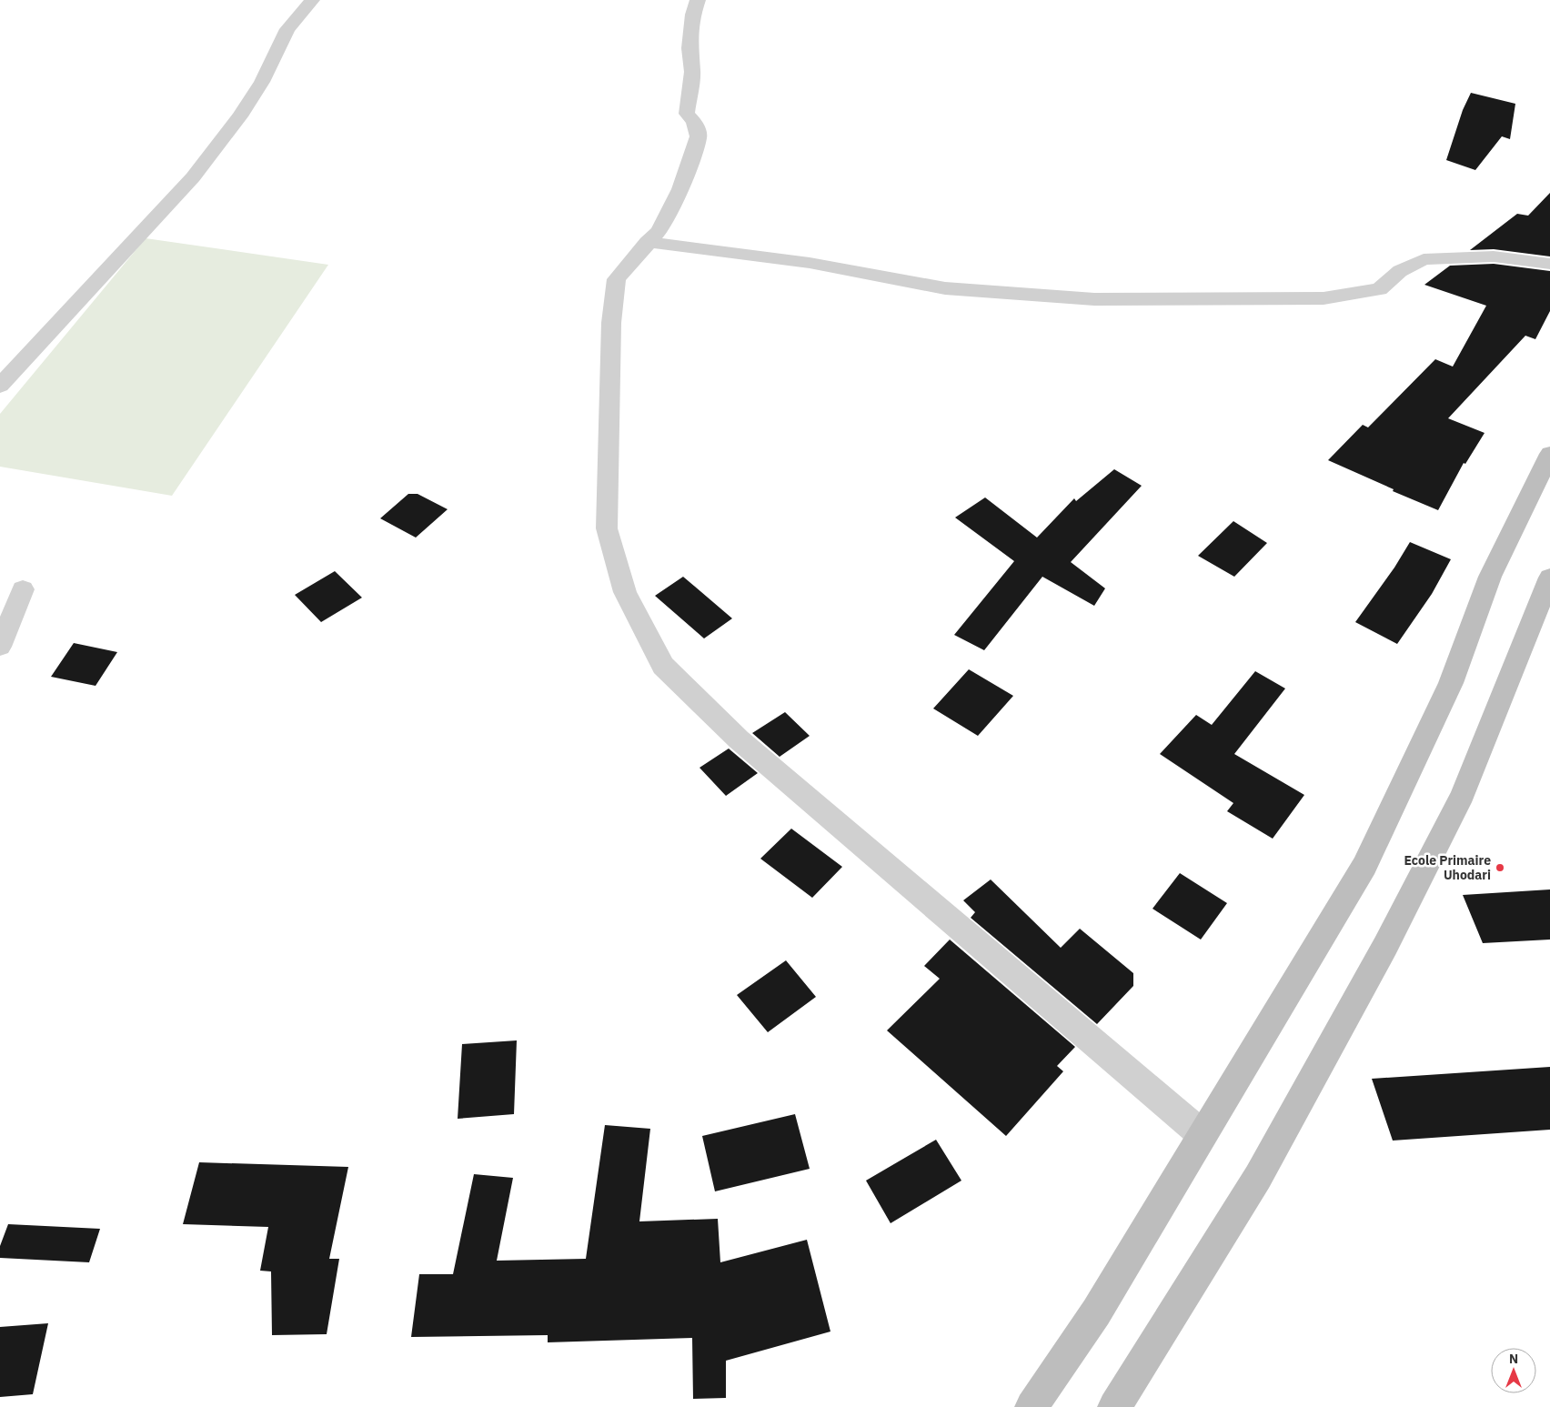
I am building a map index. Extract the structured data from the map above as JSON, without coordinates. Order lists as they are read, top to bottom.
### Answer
{
  "places": ["Ecole Primaire Uhodari"],
  "north": "top"
}
